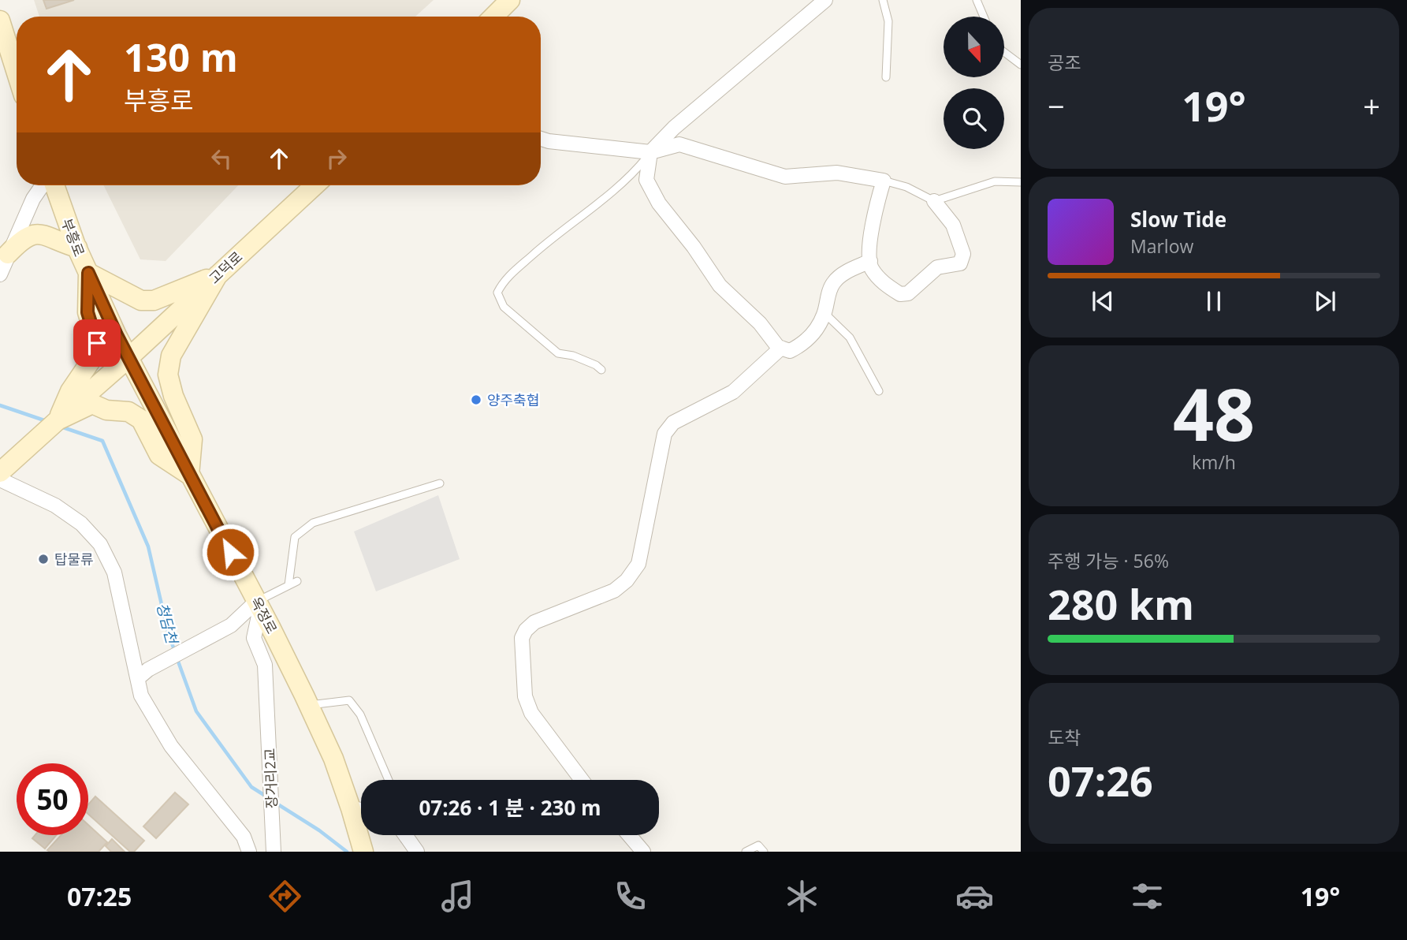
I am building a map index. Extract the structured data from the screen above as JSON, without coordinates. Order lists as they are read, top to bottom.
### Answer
{
  "streets": {
    "main road": ["부흥로", "고덕로", "옥정로"],
    "street": ["장거리2교"]
  },
  "crossings": [
    ["부흥로", "고덕로"],
    ["부흥로", "옥정로"],
    ["고덕로", "옥정로"],
    ["옥정로", "장거리2교"]
  ],
  "water": ["청담천"],
  "places": ["양주축협", "탑물류"],
  "north": "bottom",
  "page": {
    "tile": [
      "공조",
      ["48", "km/h"],
      ["주행 가능 · 56%", "280 km"],
      ["도착", "07:26"]
    ],
    "turn": ["130 m", "부흥로"],
    "heat": ["−", "19°", "+"],
    "song": ["Slow Tide", "Marlow"],
    "limit": "50",
    "trip": "07:26 · 1 분 · 230 m",
    "tabs": ["07:25", "19°"]
  }
}
